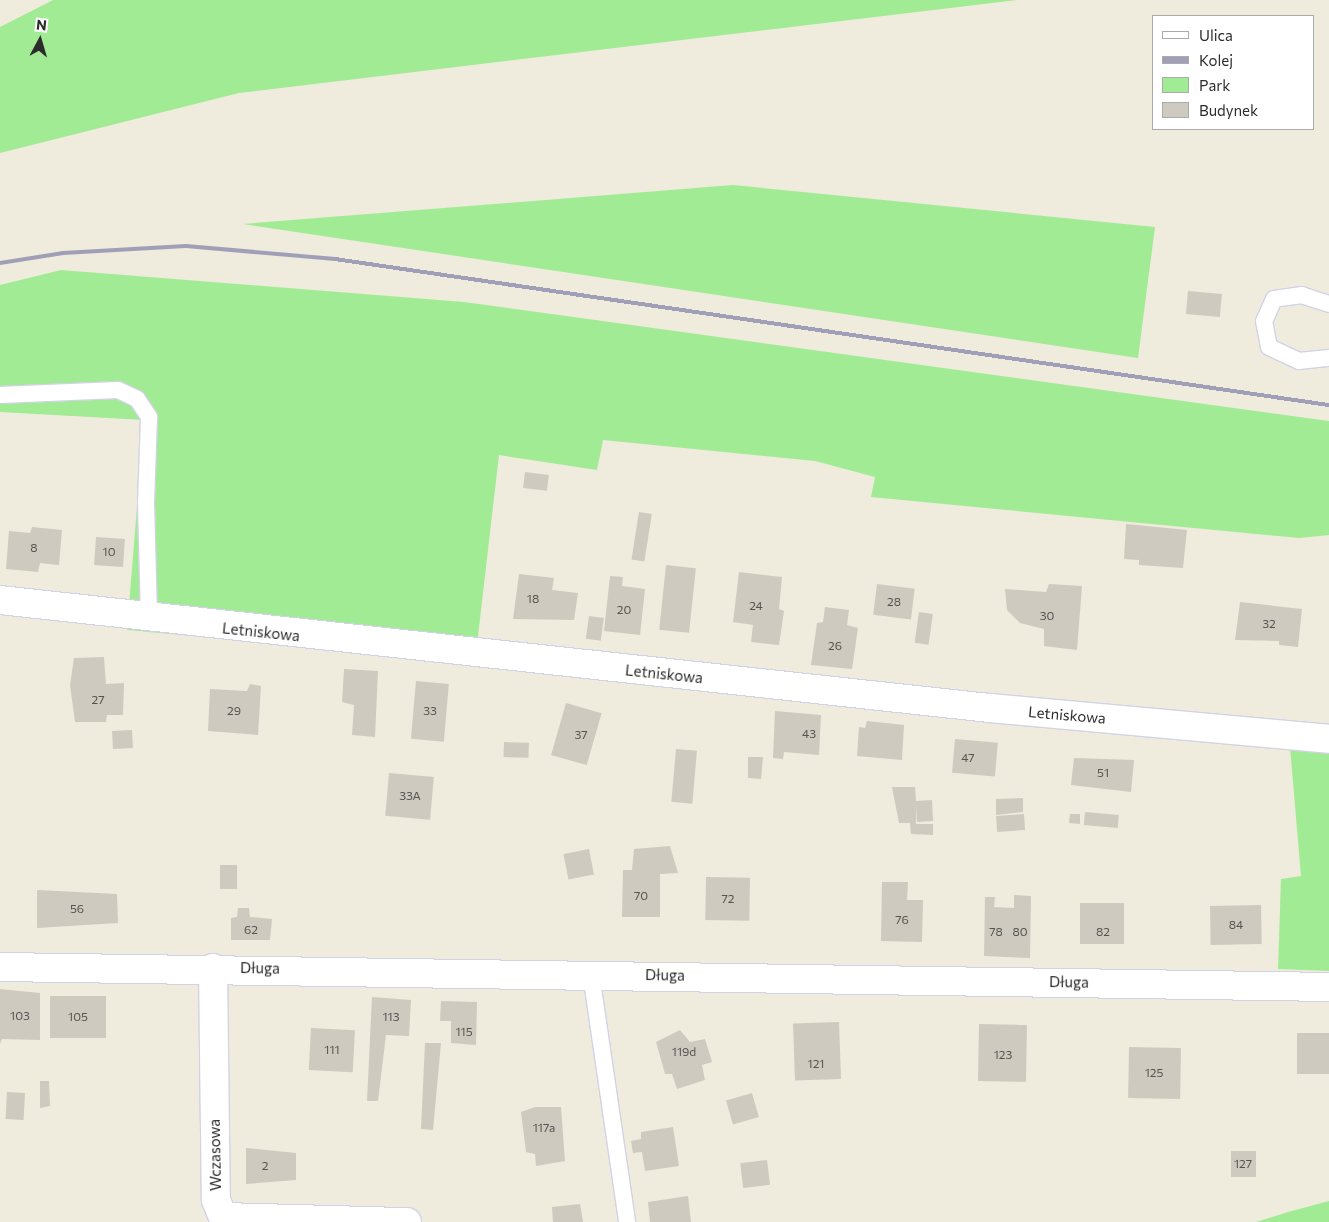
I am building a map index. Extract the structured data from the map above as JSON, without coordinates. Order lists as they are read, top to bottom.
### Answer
{
  "streets": {
    "street": ["Letniskowa", "Długa", "Wczasowa"]
  },
  "crossings": [
    ["Długa", "Wczasowa"]
  ],
  "house_numbers": [
    "8",
    "10",
    "18",
    "28",
    "24",
    "20",
    "30",
    "32",
    "26",
    "27",
    "29",
    "33",
    "43",
    "37",
    "47",
    "51",
    "33A",
    "70",
    "72",
    "56",
    "76",
    "84",
    "62",
    "78",
    "80",
    "82",
    "103",
    "105",
    "113",
    "115",
    "111",
    "119d",
    "123",
    "121",
    "125",
    "117a",
    "127",
    "2"
  ],
  "legend": [
    "Ulica",
    "Kolej",
    "Park",
    "Budynek"
  ],
  "north": "top"
}
